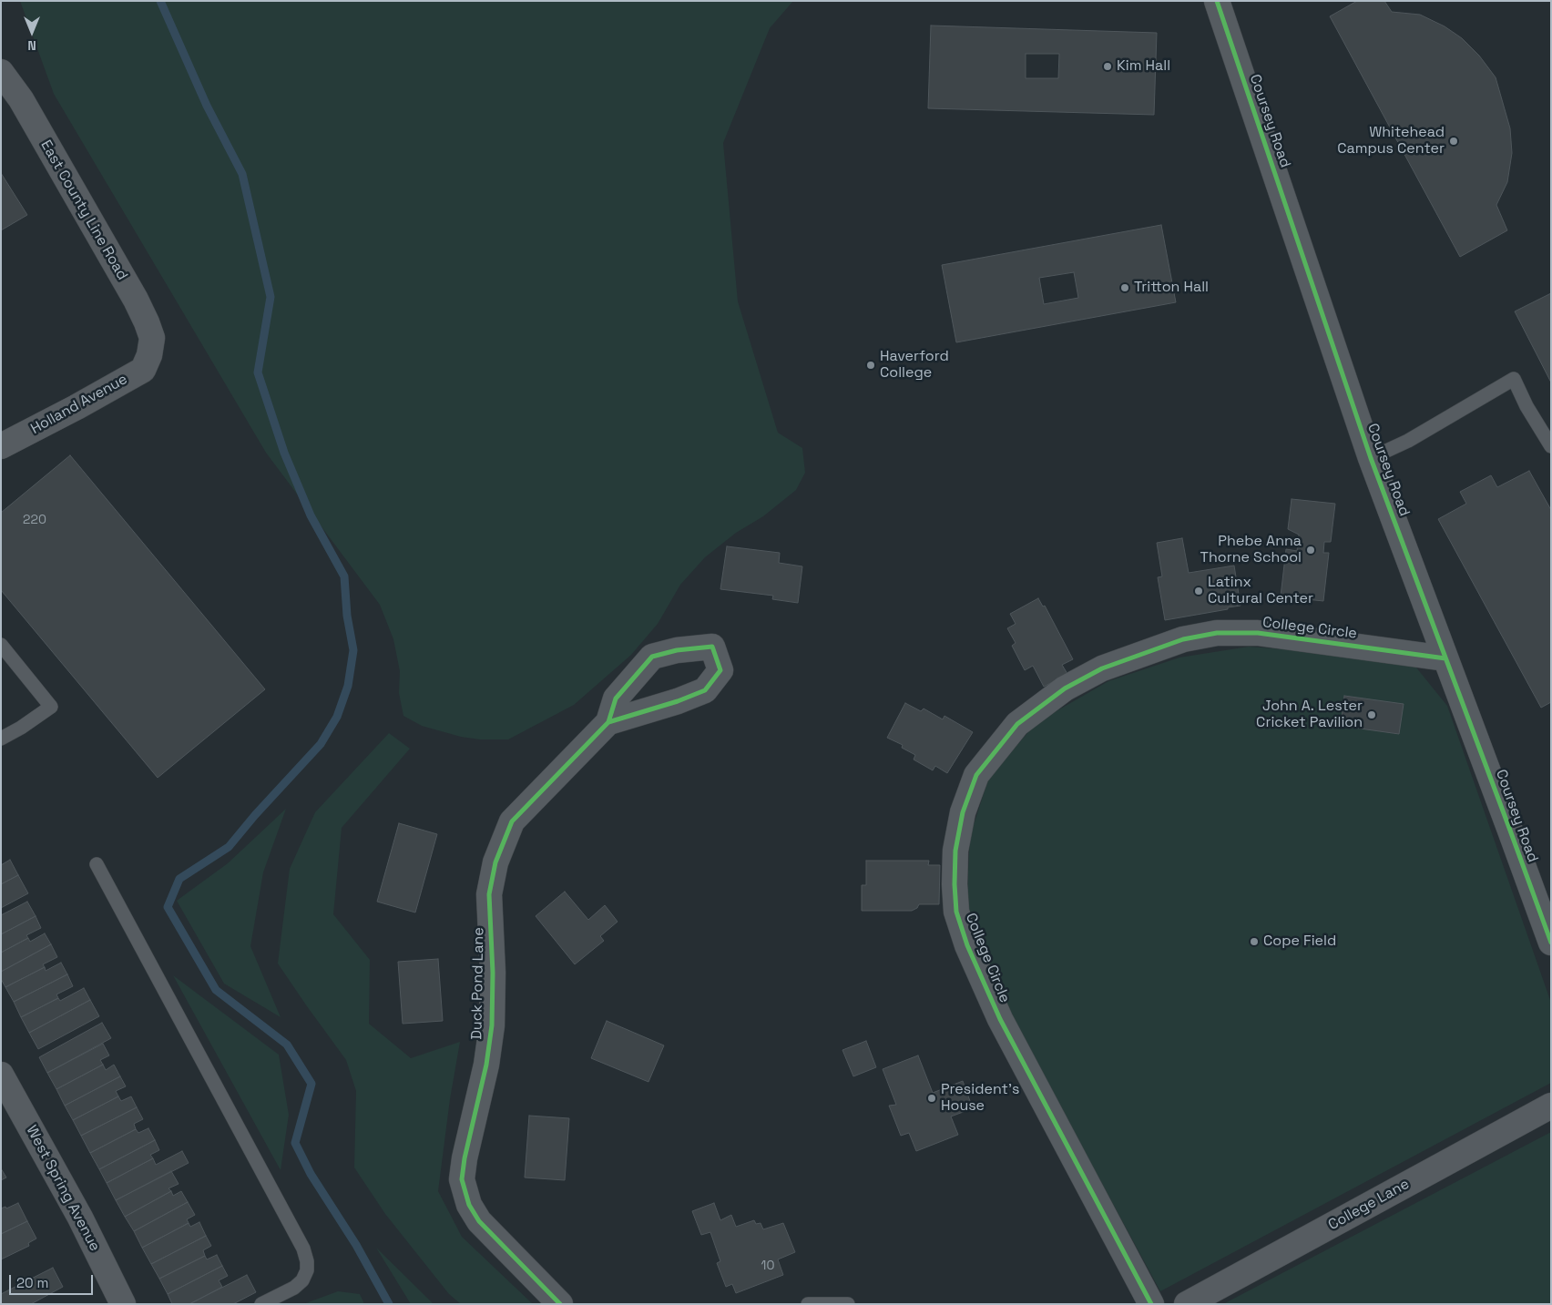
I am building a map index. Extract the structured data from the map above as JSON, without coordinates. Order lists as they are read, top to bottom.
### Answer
{
  "streets": {
    "street": [
      "Coursey Road",
      "East County Line Road",
      "Holland Avenue",
      "College Circle",
      "Duck Pond Lane",
      "West Spring Avenue",
      "College Lane"
    ]
  },
  "crossings": [
    ["Coursey Road", "College Circle"],
    ["East County Line Road", "Holland Avenue"]
  ],
  "places": [
    "Kim Hall",
    "Whitehead Campus Center",
    "Tritton Hall",
    "Haverford College",
    "Phebe Anna Thorne School",
    "Latinx Cultural Center",
    "John A. Lester Cricket Pavilion",
    "Cope Field",
    "President's House"
  ],
  "house_numbers": ["220", "10"],
  "scale_bar": "20 m",
  "north": "bottom"
}
